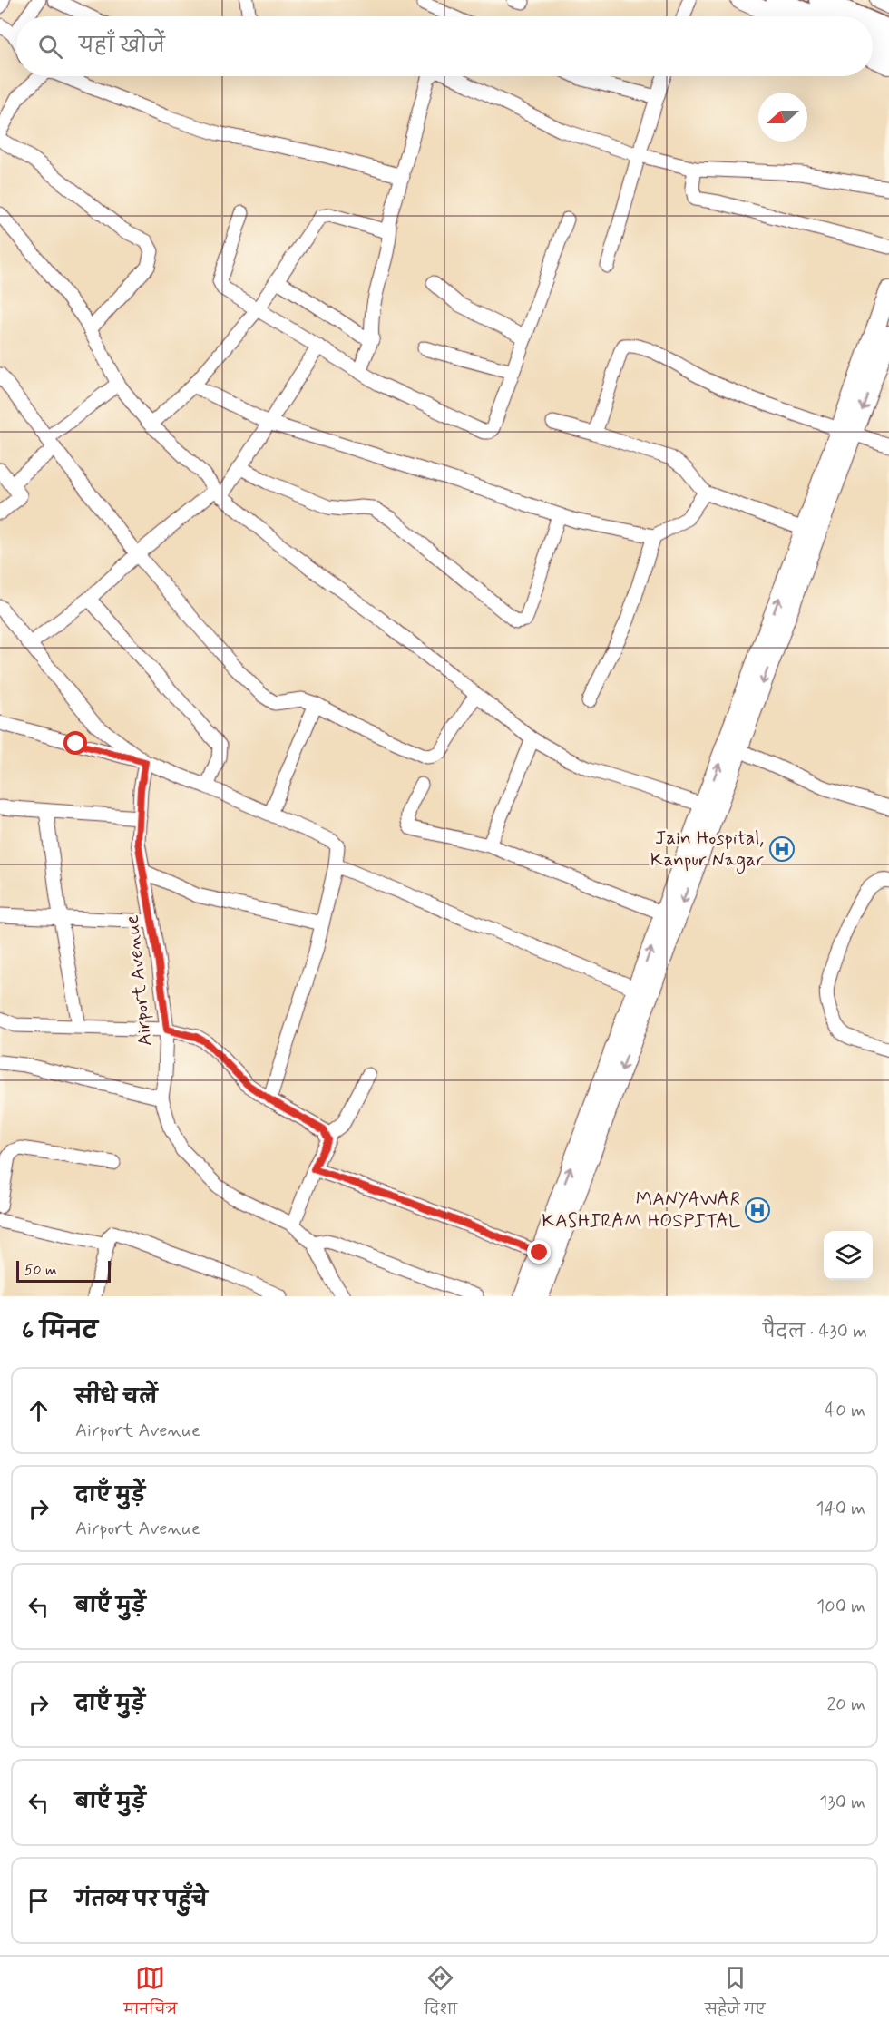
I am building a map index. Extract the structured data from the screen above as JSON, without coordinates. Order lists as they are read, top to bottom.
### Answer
{
  "streets": {
    "street": ["Airport Avenue"]
  },
  "places": {
    "hospital": ["Jain Hospital, Kanpur Nagar", "MANYAWAR KASHIRAM HOSPITAL"]
  },
  "scale_bar": "50 m",
  "north": "left",
  "page": {
    "search": "यहाँ खोजें",
    "scale": "50 m",
    "heading": ["6 मिनट", "पैदल · 430 m"],
    "list": [
      ["सीधे चलें", "Airport Avenue", "40 m"],
      ["दाएँ मुड़ें", "Airport Avenue", "140 m"],
      ["बाएँ मुड़ें", "100 m"],
      ["दाएँ मुड़ें", "20 m"],
      ["बाएँ मुड़ें", "130 m"],
      "गंतव्य पर पहुँचे"
    ],
    "nav": ["मानचित्र", "दिशा", "सहेजे गए"]
  }
}
